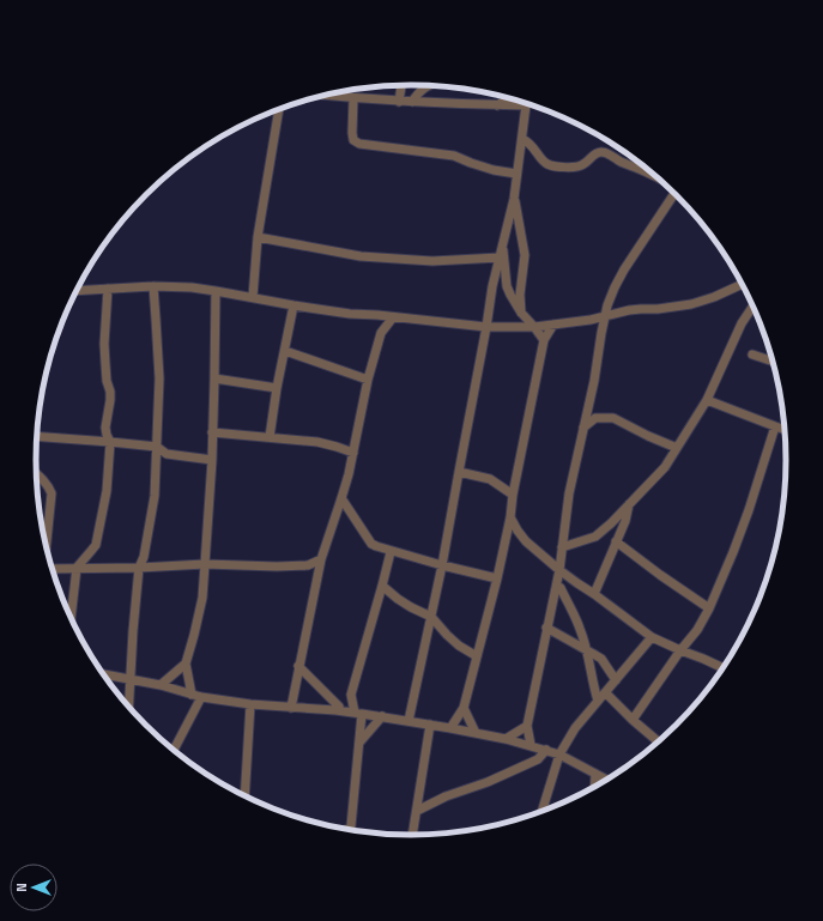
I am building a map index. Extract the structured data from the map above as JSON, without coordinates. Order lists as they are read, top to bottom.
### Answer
{
  "north": "left"
}
